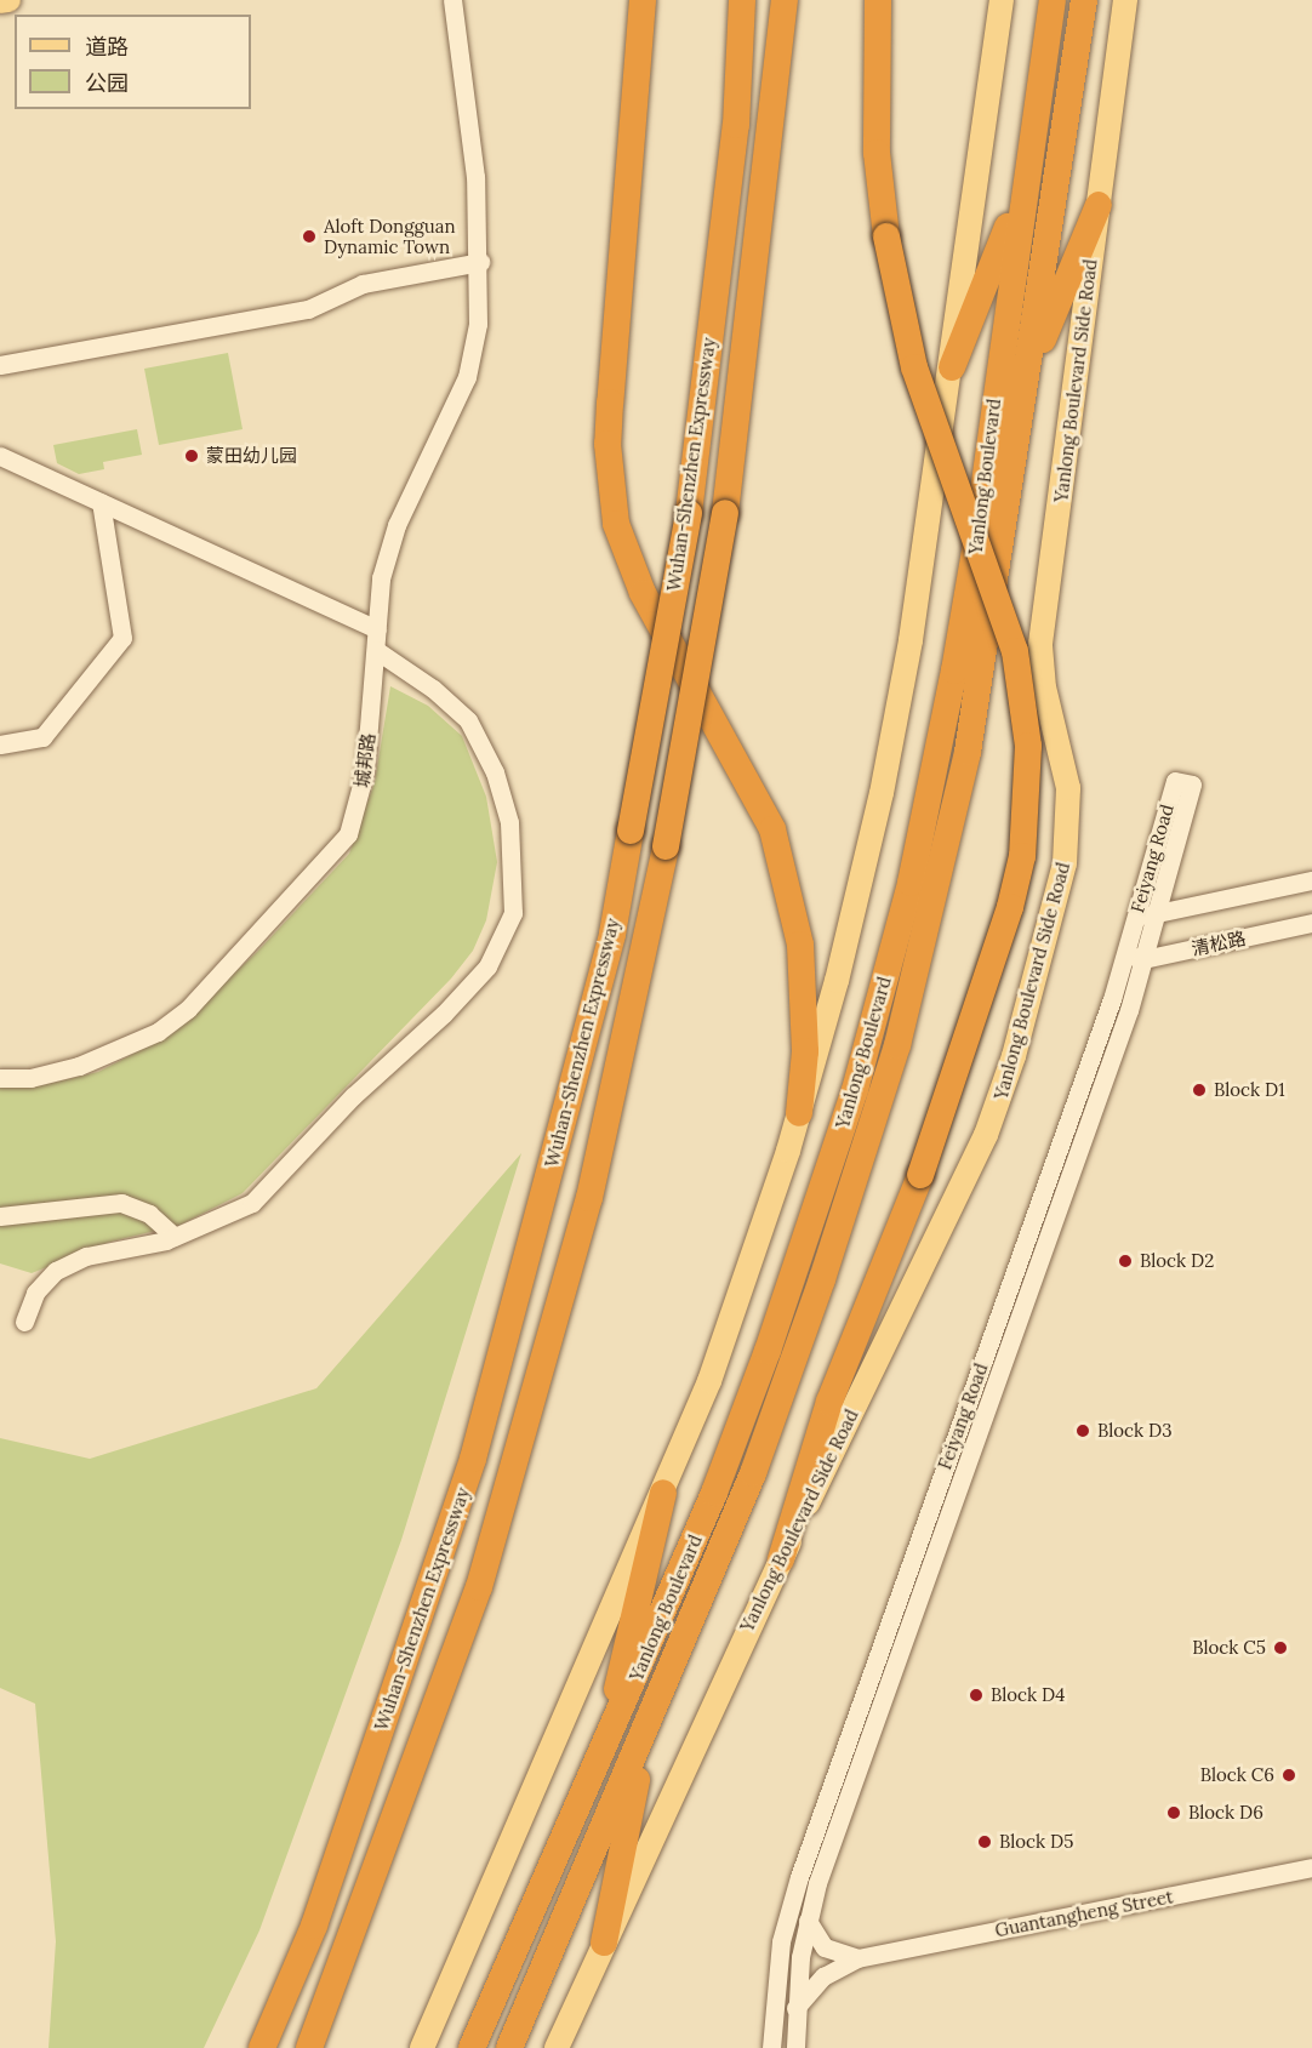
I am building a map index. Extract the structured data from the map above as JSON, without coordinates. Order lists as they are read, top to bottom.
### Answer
{
  "streets": {
    "highway": ["Wuhan-Shenzhen Expressway", "Yanlong Boulevard"],
    "main road": ["Yanlong Boulevard Side Road"],
    "street": [
      "城邦路",
      "Feiyang Road",
      "清松路",
      "Guantangheng Street"
    ]
  },
  "crossings": [
    ["Feiyang Road", "清松路"],
    ["Feiyang Road", "Guantangheng Street"]
  ],
  "places": [
    "Aloft Dongguan Dynamic Town",
    "蒙田幼儿园",
    "Block D1",
    "Block D2",
    "Block D3",
    "Block C5",
    "Block D4",
    "Block C6",
    "Block D6",
    "Block D5"
  ],
  "legend": ["道路", "公园"]
}
